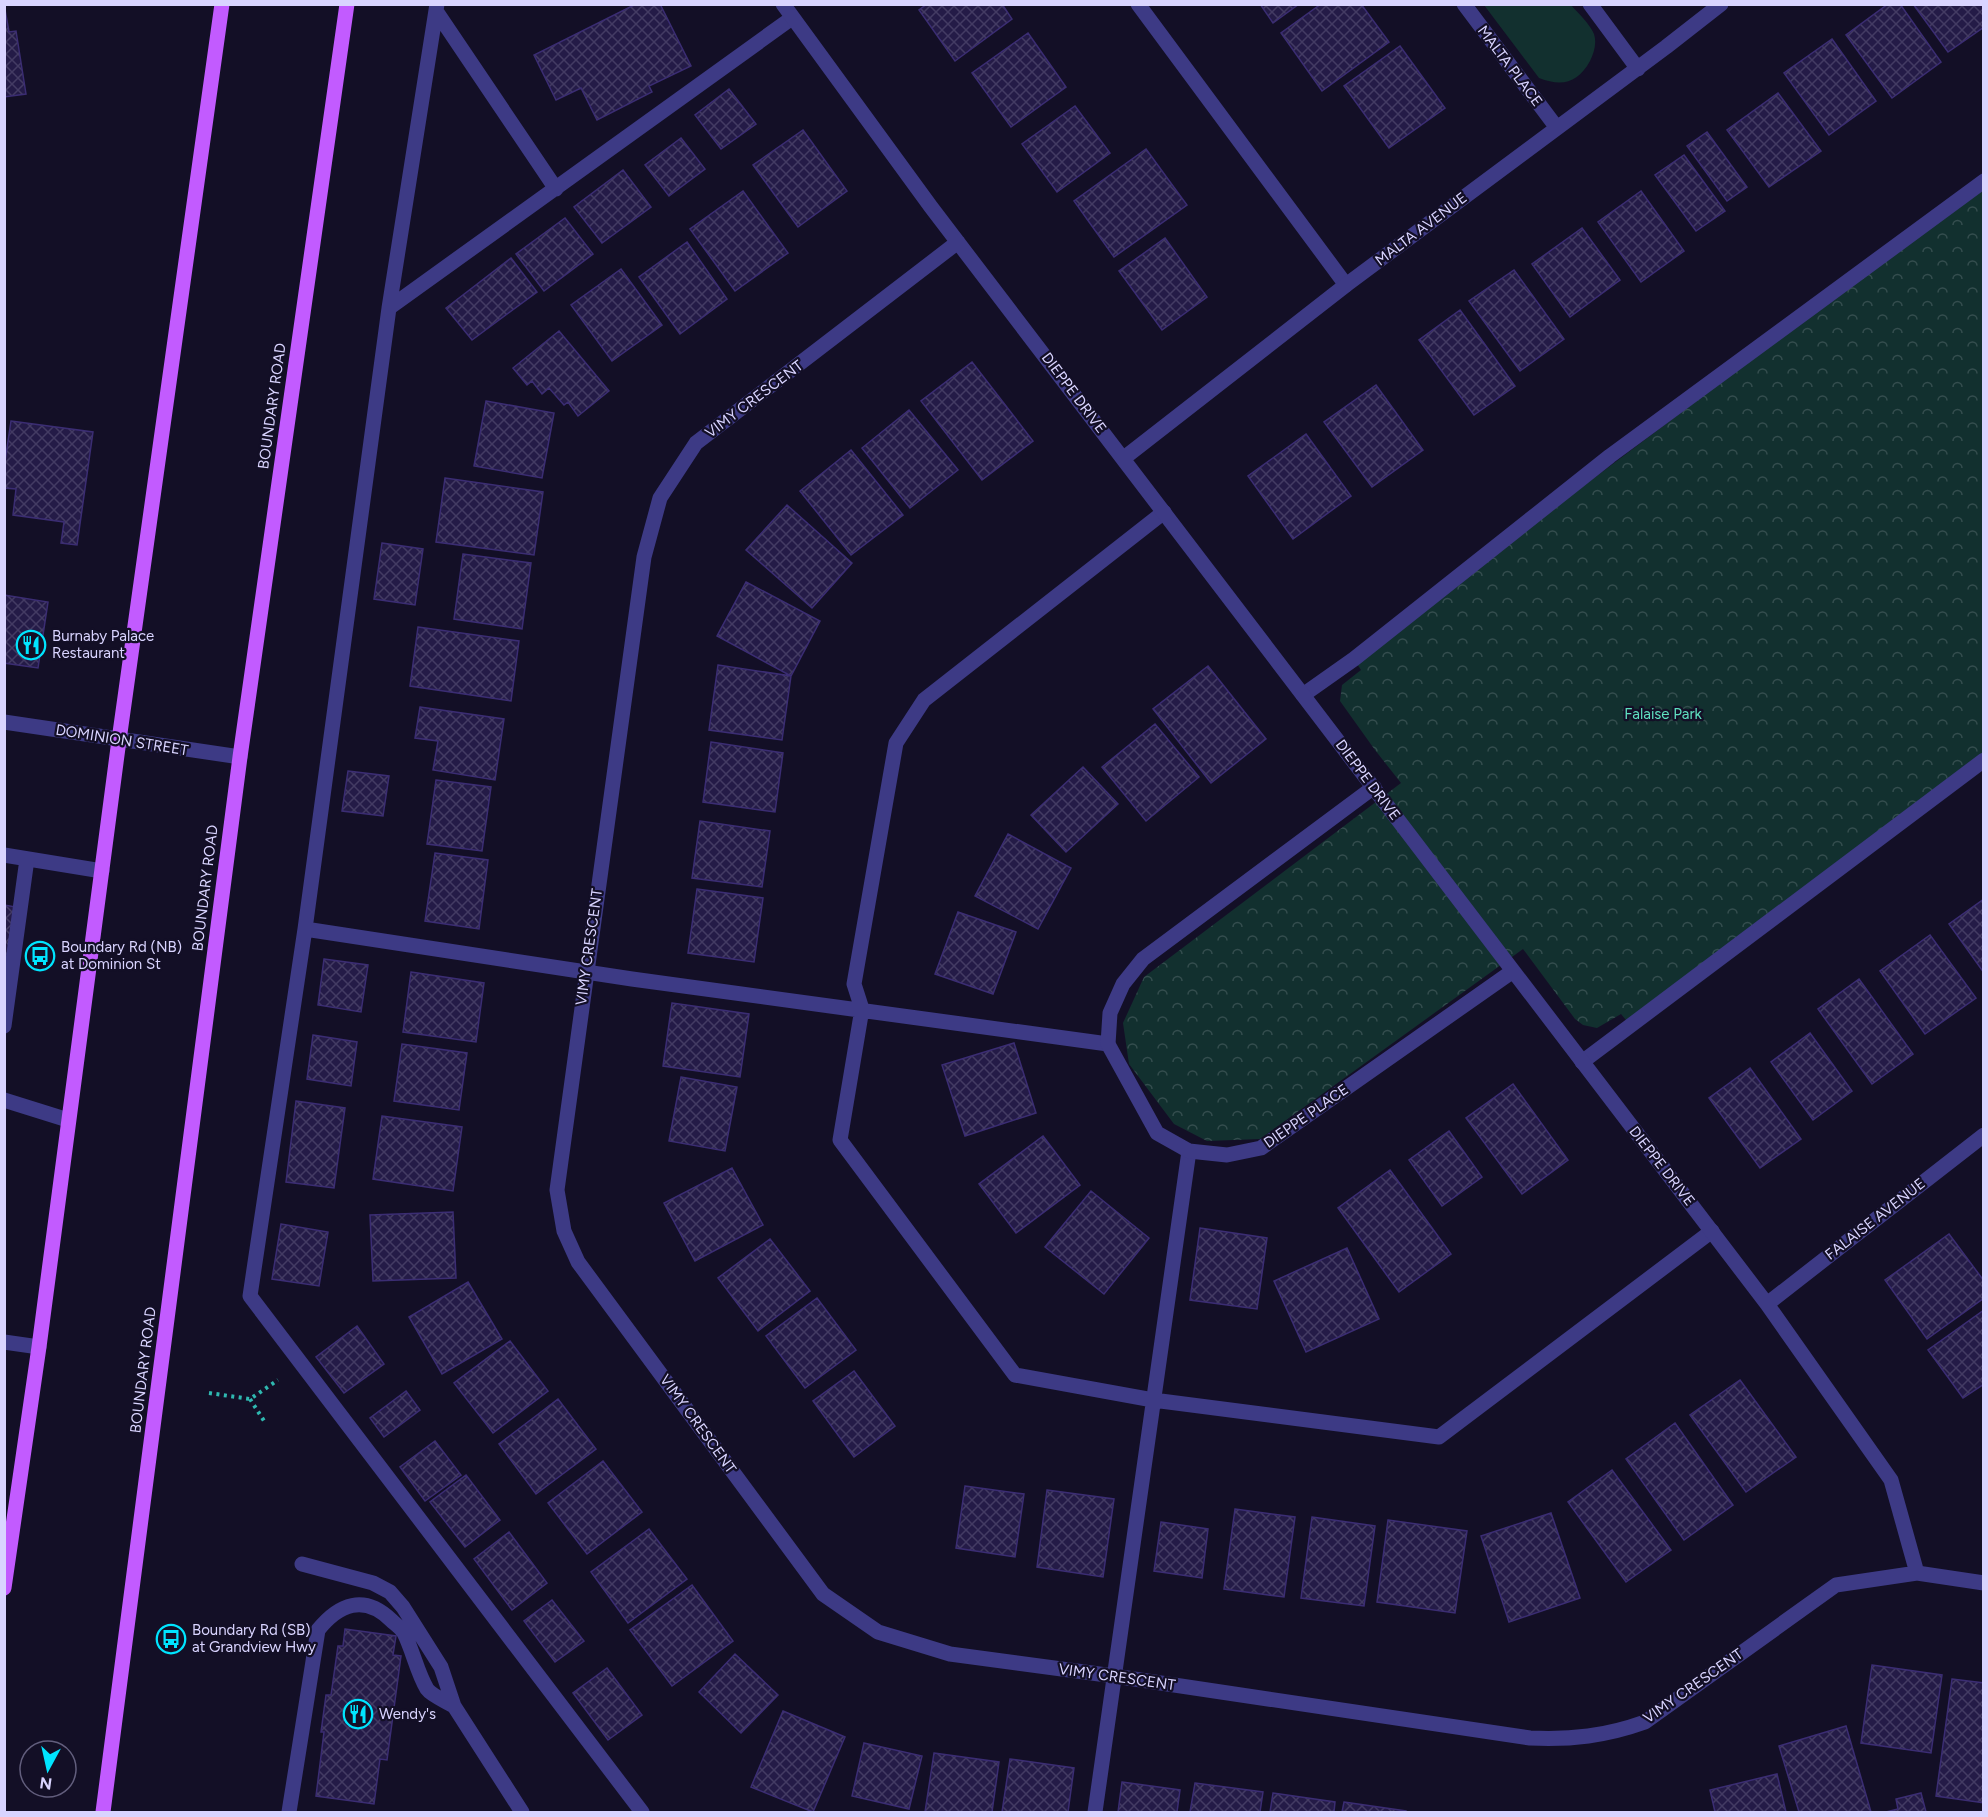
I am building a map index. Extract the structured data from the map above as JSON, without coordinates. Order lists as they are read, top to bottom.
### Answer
{
  "streets": {
    "main road": ["BOUNDARY ROAD"],
    "street": [
      "MALTA PLACE",
      "MALTA AVENUE",
      "DIEPPE DRIVE",
      "VIMY CRESCENT",
      "DOMINION STREET",
      "DIEPPE PLACE",
      "FALAISE AVENUE"
    ]
  },
  "crossings": [
    ["MALTA PLACE", "MALTA AVENUE"],
    ["MALTA AVENUE", "DIEPPE DRIVE"],
    ["DIEPPE DRIVE", "VIMY CRESCENT"],
    ["DIEPPE DRIVE", "DIEPPE PLACE"],
    ["DIEPPE DRIVE", "FALAISE AVENUE"],
    ["BOUNDARY ROAD", "DOMINION STREET"]
  ],
  "parks": ["Falaise Park"],
  "places": {
    "restaurant": ["Burnaby Palace Restaurant", "Wendy's"],
    "bus stop": ["Boundary Rd (NB) at Dominion St", "Boundary Rd (SB) at Grandview Hwy"]
  },
  "north": "bottom"
}
